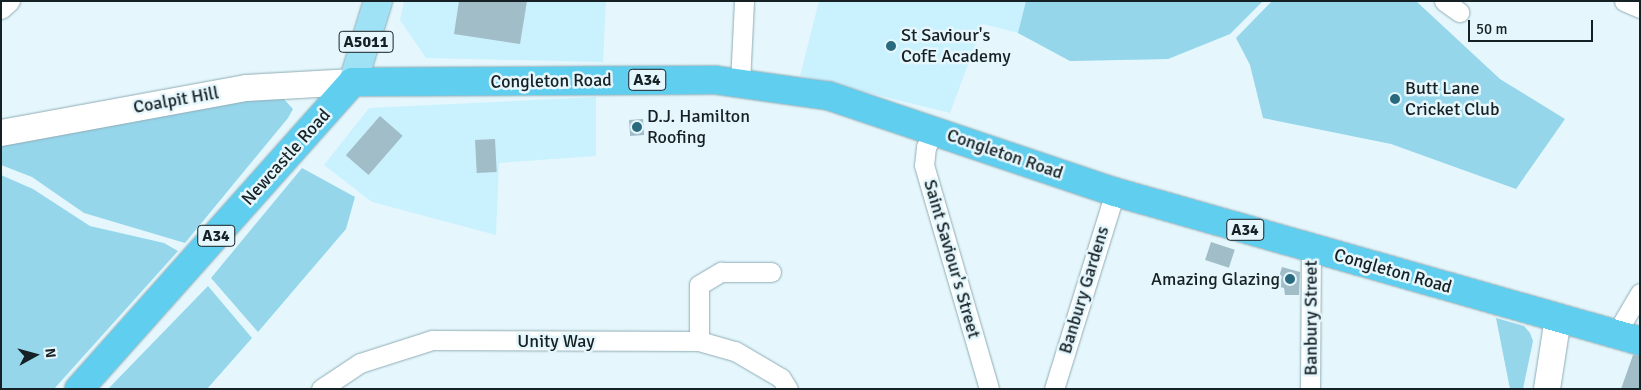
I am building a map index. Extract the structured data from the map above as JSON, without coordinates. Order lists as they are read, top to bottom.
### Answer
{
  "streets": {
    "highway": ["A34", "Congleton Road", "Newcastle Road"],
    "main road": ["A5011"],
    "street": [
      "Coalpit Hill",
      "Saint Saviour's Street",
      "Banbury Gardens",
      "Banbury Street",
      "Unity Way"
    ]
  },
  "crossings": [
    ["A5011", "Congleton Road"],
    ["A5011", "Coalpit Hill"],
    ["A5011", "Newcastle Road"],
    ["Congleton Road", "Coalpit Hill"],
    ["Congleton Road", "Newcastle Road"],
    ["Congleton Road", "Saint Saviour's Street"],
    ["Congleton Road", "Banbury Gardens"],
    ["Congleton Road", "Banbury Street"],
    ["Coalpit Hill", "Newcastle Road"]
  ],
  "places": [
    "St Saviour's CofE Academy",
    "Butt Lane Cricket Club",
    "D.J. Hamilton Roofing",
    "Amazing Glazing"
  ],
  "scale_bar": "50 m",
  "north": "right"
}
